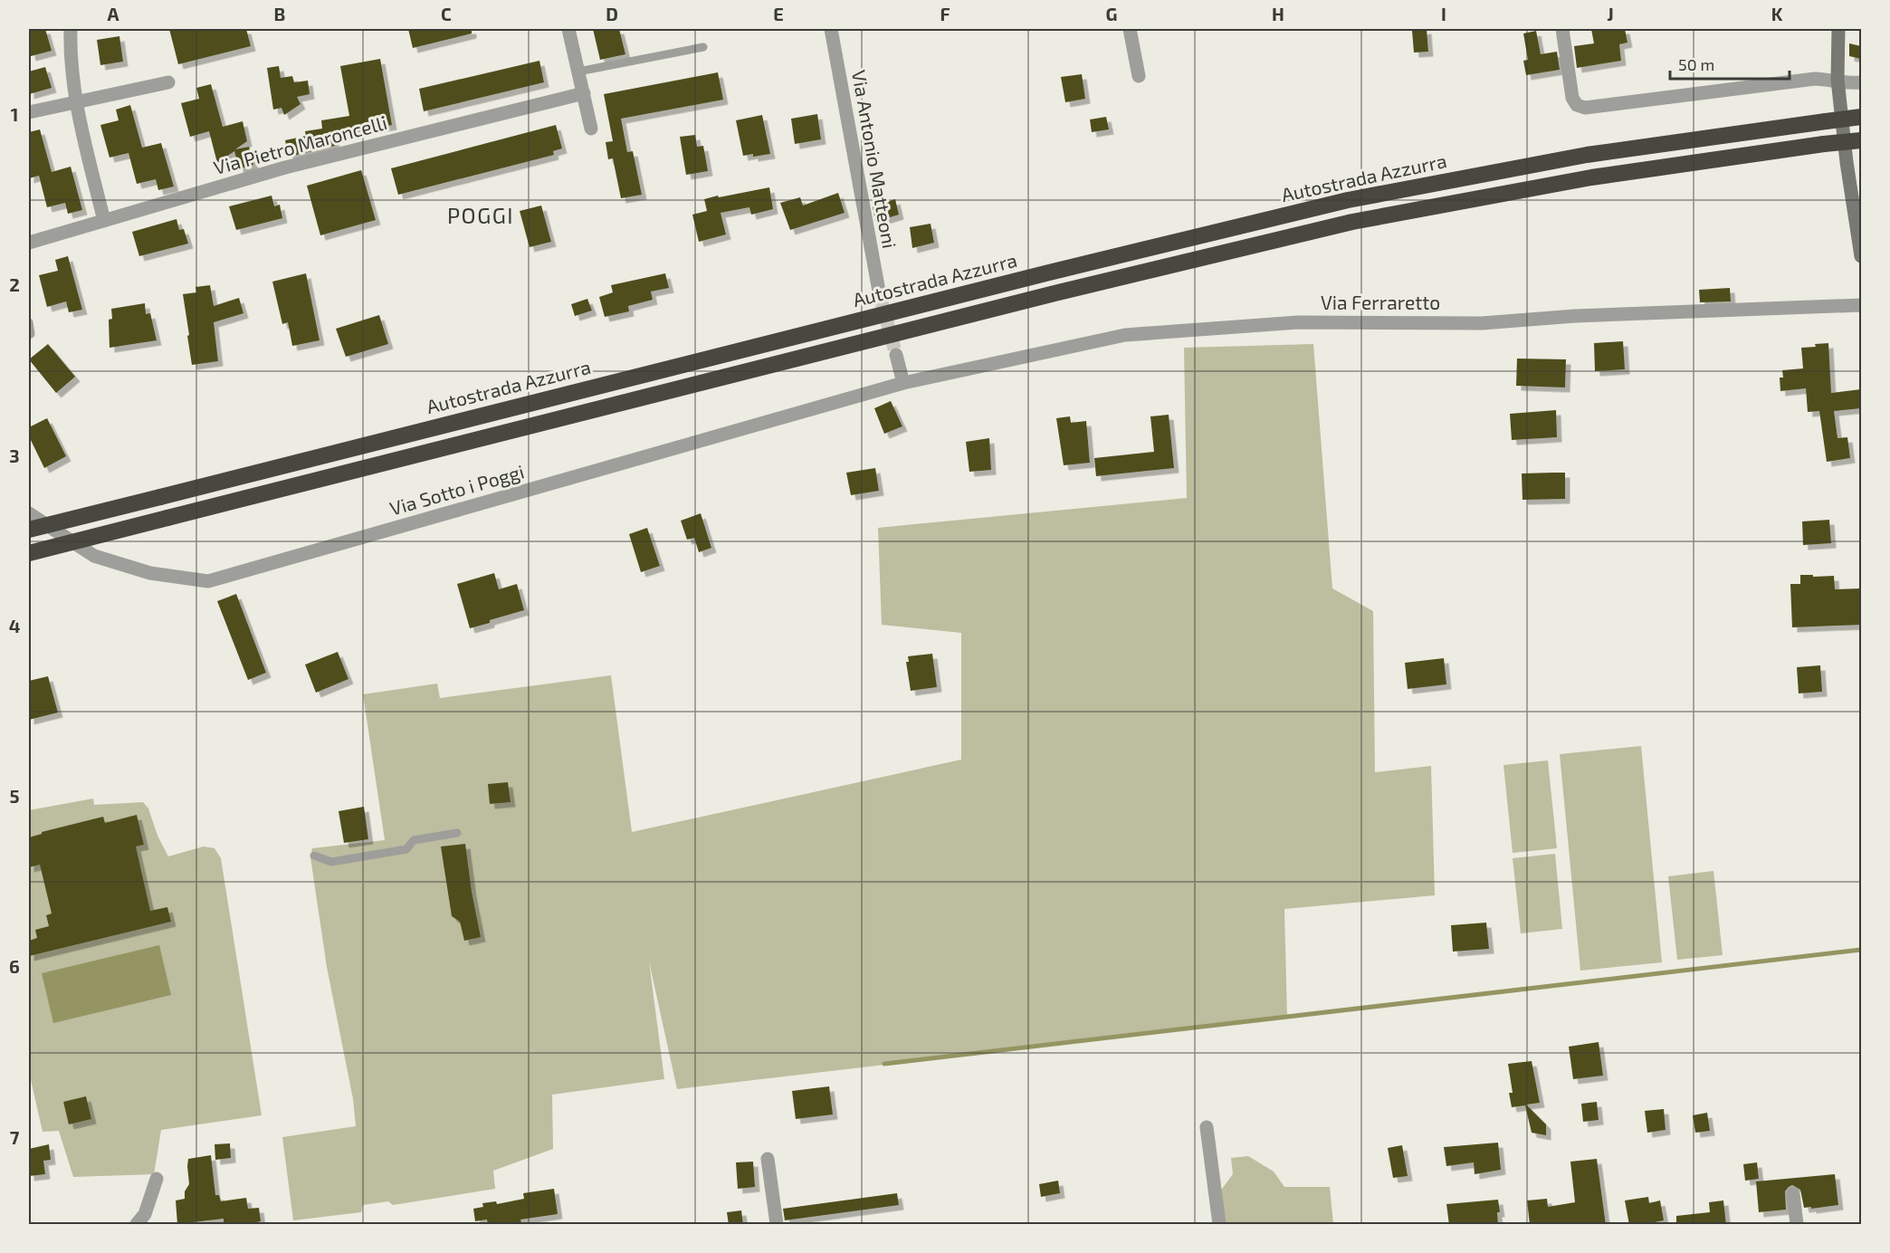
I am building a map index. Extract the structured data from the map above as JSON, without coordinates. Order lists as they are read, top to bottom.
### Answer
{
  "streets": {
    "highway": ["Autostrada Azzurra"],
    "street": [
      "Via Pietro Maroncelli",
      "Via Antonio Matteoni",
      "Via Ferraretto",
      "Via Sotto i Poggi"
    ]
  },
  "crossings": [
    ["Via Ferraretto", "Via Sotto i Poggi"]
  ],
  "districts": ["POGGI"],
  "scale_bar": "50 m",
  "grid": {
    "columns": [
      "A",
      "B",
      "C",
      "D",
      "E",
      "F",
      "G",
      "H",
      "I",
      "J",
      "K"
    ],
    "rows": [
      "1",
      "2",
      "3",
      "4",
      "5",
      "6",
      "7"
    ]
  }
}
